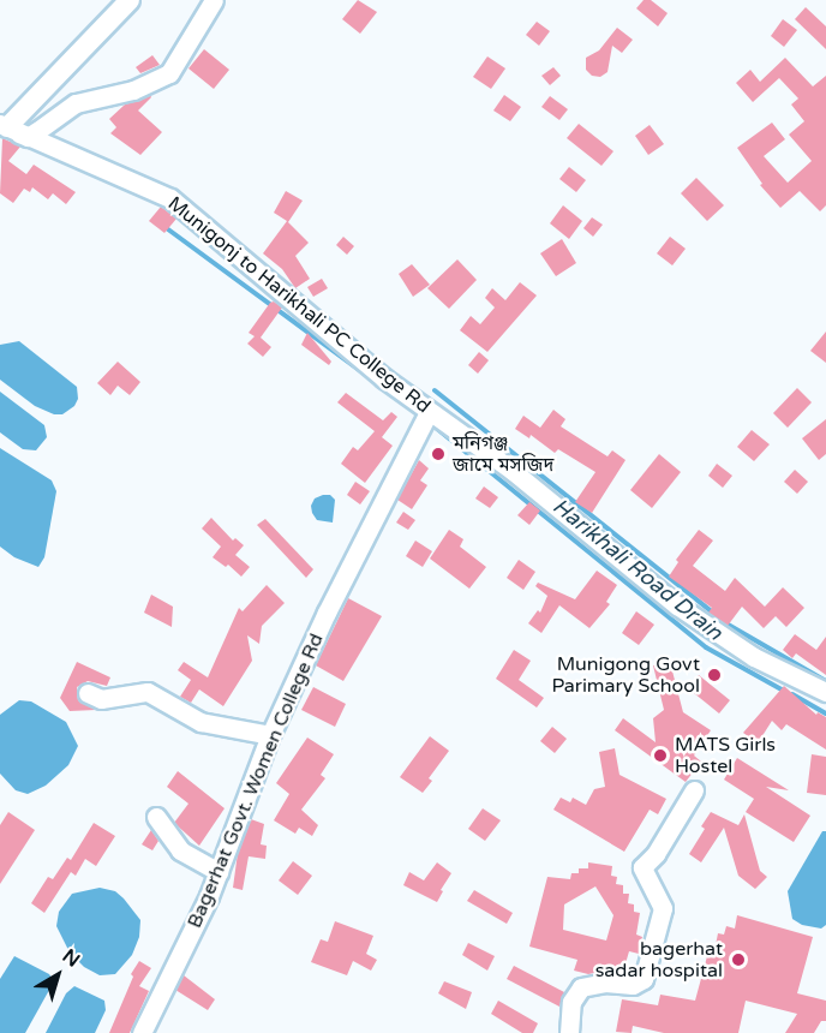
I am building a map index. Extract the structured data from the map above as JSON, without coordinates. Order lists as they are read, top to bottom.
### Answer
{
  "streets": {
    "street": ["Munigonj to Harikhali PC College Rd", "Bagerhat Govt. Women College Rd"]
  },
  "crossings": [
    ["Munigonj to Harikhali PC College Rd", "Bagerhat Govt. Women College Rd"]
  ],
  "water": ["Harikhali Road Drain"],
  "places": [
    "মনিগঞ্জ জামে মসজিদ",
    "Munigong Govt Parimary School",
    "MATS Girls Hostel",
    "bagerhat sadar hospital"
  ],
  "north": "top right"
}
